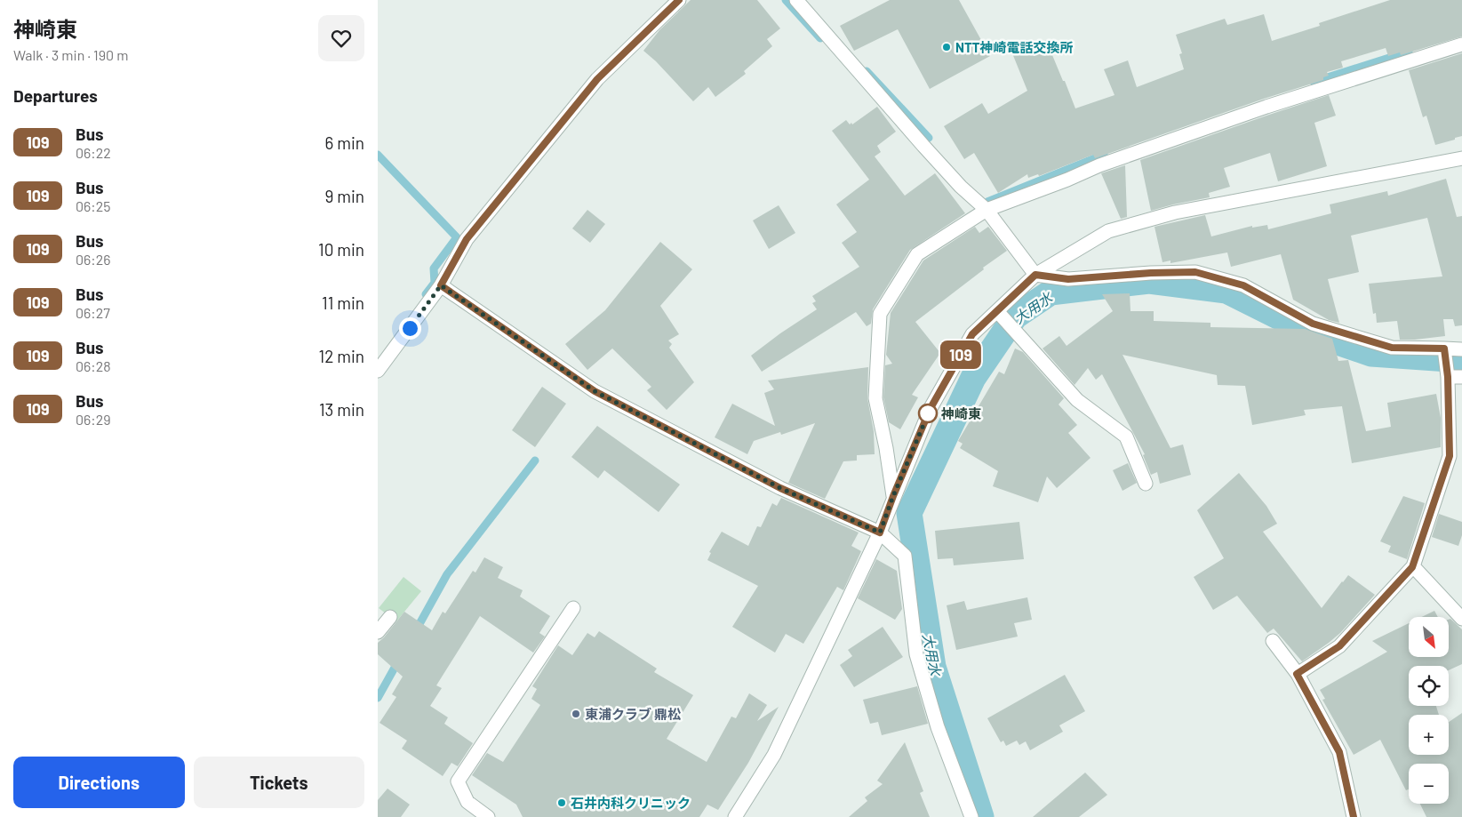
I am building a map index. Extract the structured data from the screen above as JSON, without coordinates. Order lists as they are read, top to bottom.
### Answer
{
  "water": ["大用水"],
  "places": [
    "NTT神崎電話交換所",
    "神崎東",
    "東浦クラブ 鼎松",
    "石井内科クリニック"
  ],
  "lines": ["bus line 109"],
  "north": "bottom right",
  "page": {
    "heading": [
      ["神崎東", "Walk · 3 min · 190 m"],
      "Departures"
    ],
    "on_map": "109",
    "list": [
      {
        "mark": "109",
        "name": "Bus",
        "note": "06:22",
        "value": "6 min"
      },
      {
        "mark": "109",
        "name": "Bus",
        "note": "06:25",
        "value": "9 min"
      },
      {
        "mark": "109",
        "name": "Bus",
        "note": "06:26",
        "value": "10 min"
      },
      {
        "mark": "109",
        "name": "Bus",
        "note": "06:27",
        "value": "11 min"
      },
      {
        "mark": "109",
        "name": "Bus",
        "note": "06:28",
        "value": "12 min"
      },
      {
        "mark": "109",
        "name": "Bus",
        "note": "06:29",
        "value": "13 min"
      }
    ],
    "map_buttons": ["+", "−"],
    "buttons": ["Directions", "Tickets"]
  }
}
